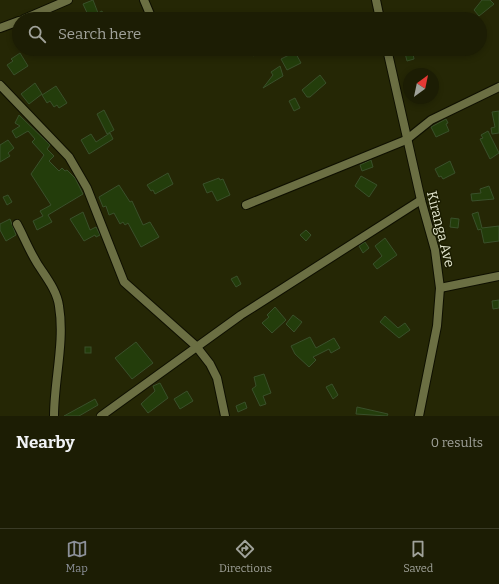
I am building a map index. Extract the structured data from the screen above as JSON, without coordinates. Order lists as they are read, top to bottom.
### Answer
{
  "streets": {
    "street": ["Kiranga Ave"]
  },
  "north": "top right",
  "page": {
    "search": "Search here",
    "heading": ["Nearby", "0 results"],
    "nav": ["Map", "Directions", "Saved"]
  }
}
